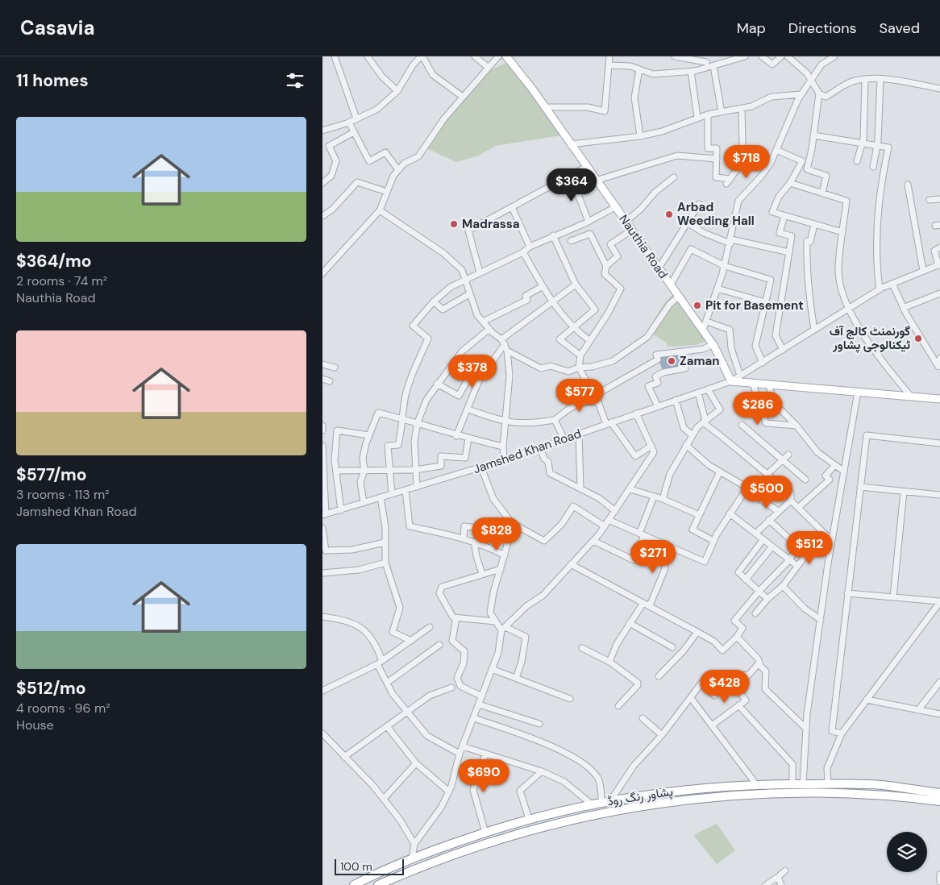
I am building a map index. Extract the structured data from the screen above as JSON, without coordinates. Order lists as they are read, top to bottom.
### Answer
{
  "streets": {
    "highway": ["پشاور رنگ روڈ"],
    "main road": ["Nauthia Road"],
    "street": ["Jamshed Khan Road"]
  },
  "crossings": [
    ["Nauthia Road", "Jamshed Khan Road"]
  ],
  "places": [
    "Arbad Weeding Hall",
    "Madrassa",
    "Pit for Basement",
    "گورنمنٹ کالج آف ٹیکنالوجی پشاور",
    "Zaman"
  ],
  "scale_bar": "100 m",
  "page": {
    "header": "Casavia",
    "nav": ["Map", "Directions", "Saved"],
    "heading": "11 homes",
    "list": [
      {
        "name": "$364/mo",
        "note": "2 rooms · 74 m² · Nauthia Road"
      },
      {
        "name": "$577/mo",
        "note": "3 rooms · 113 m² · Jamshed Khan Road"
      },
      {
        "name": "$512/mo",
        "note": "4 rooms · 96 m² · House"
      }
    ],
    "price": [
      "$718",
      "$364",
      "$378",
      "$577",
      "$286",
      "$500",
      "$828",
      "$512",
      "$271",
      "$428",
      "$690"
    ],
    "scale": "100 m"
  }
}
